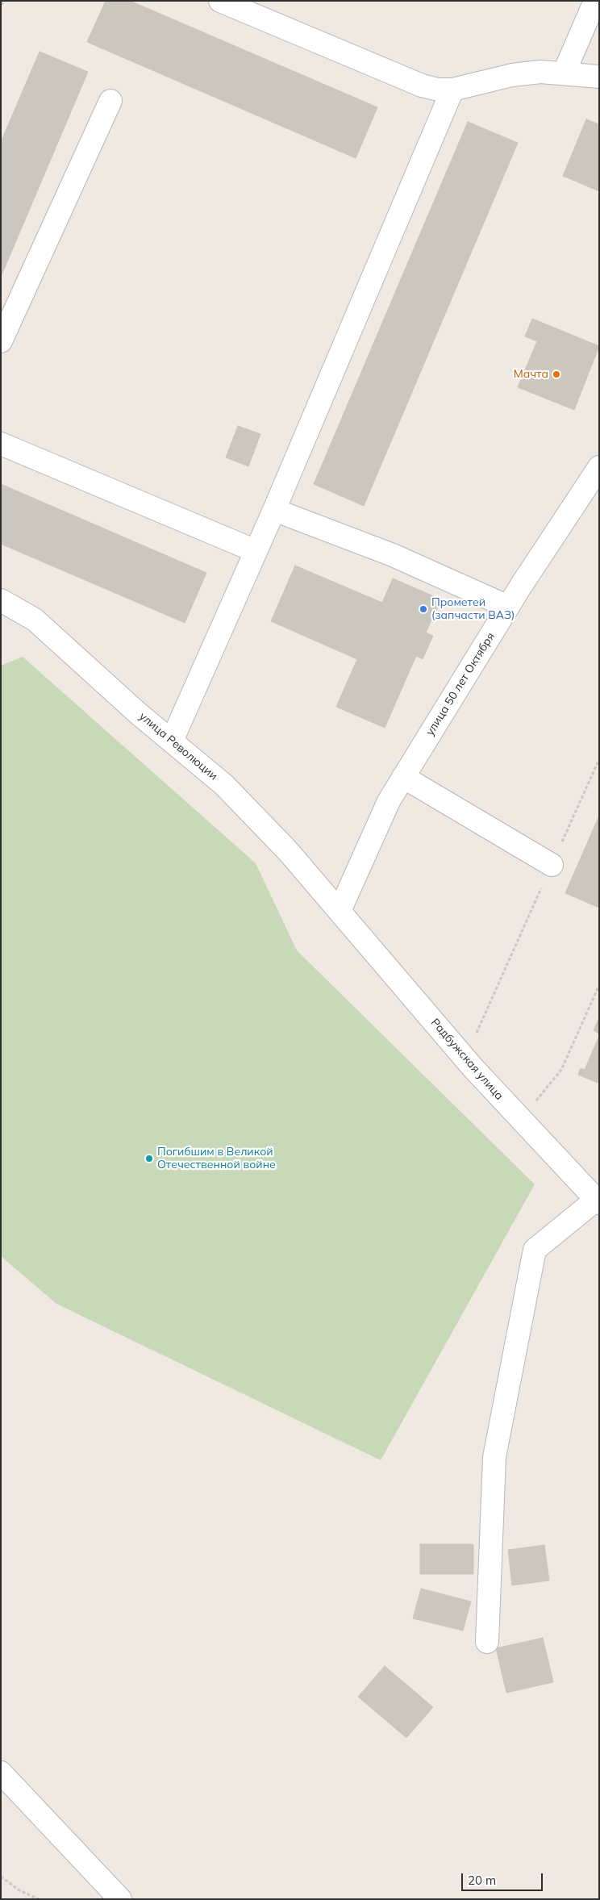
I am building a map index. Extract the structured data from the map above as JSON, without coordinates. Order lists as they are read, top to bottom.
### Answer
{
  "streets": {
    "street": ["улица 50 лет Октября", "улица Революции", "Радбужская улица"]
  },
  "crossings": [
    ["улица 50 лет Октября", "улица Революции"],
    ["улица 50 лет Октября", "Радбужская улица"],
    ["улица Революции", "Радбужская улица"]
  ],
  "places": ["Мачта", "Прометей (запчасти ВАЗ)", "Погибшим в Великой Отечественной войне"],
  "scale_bar": "20 m"
}
